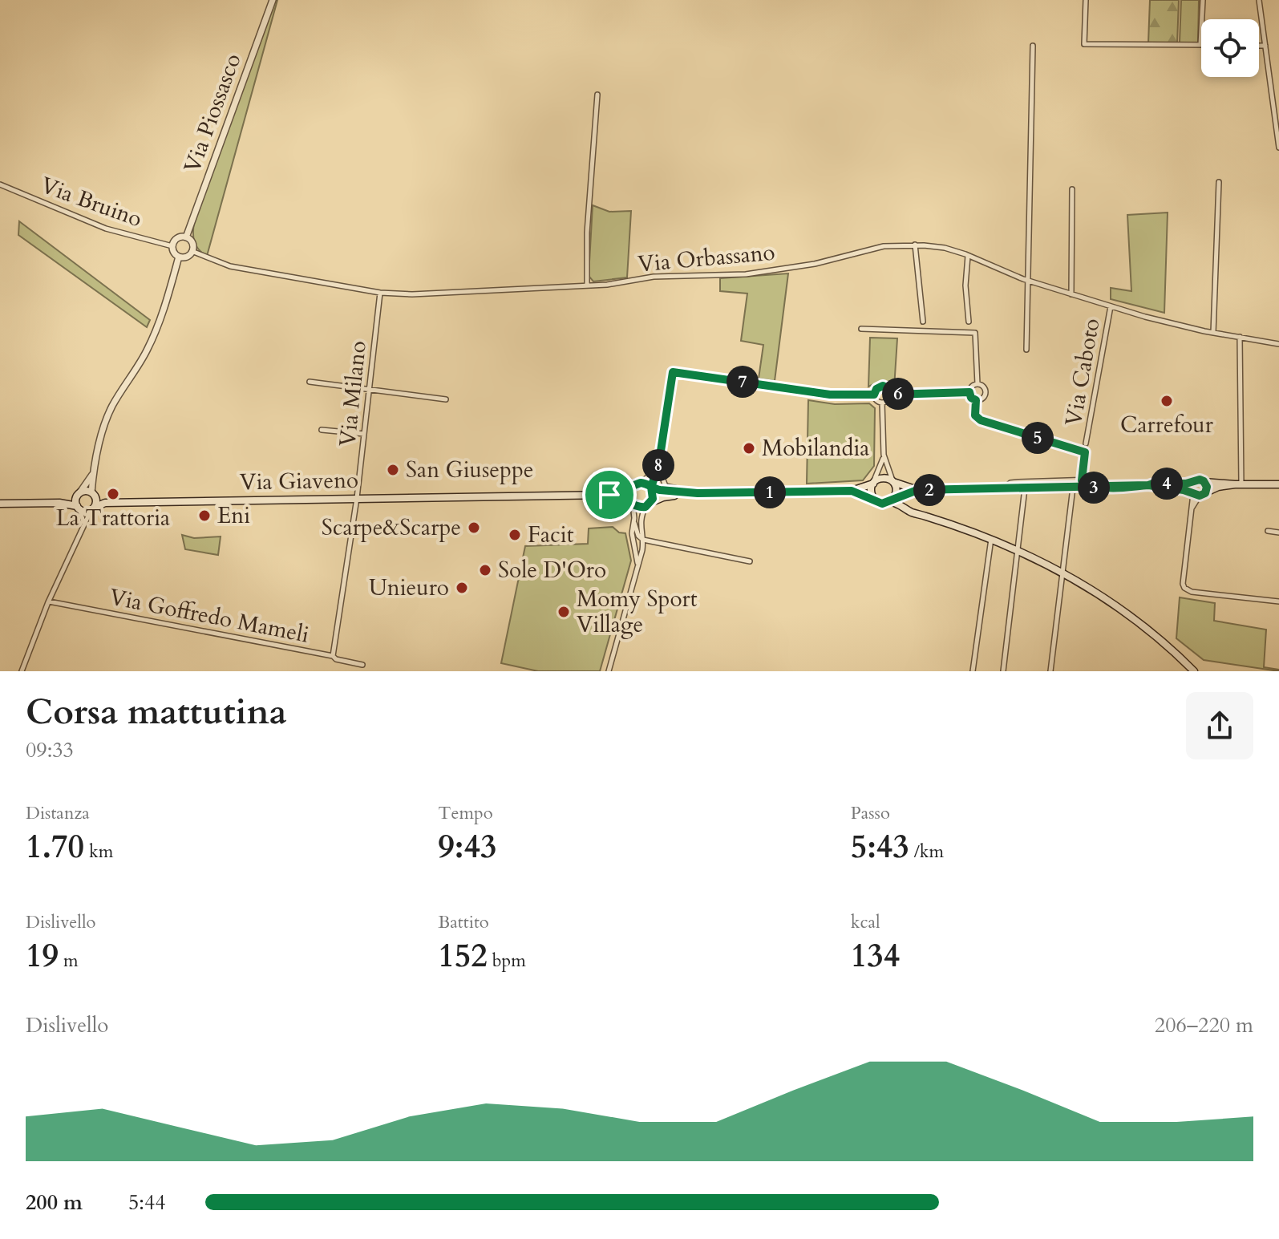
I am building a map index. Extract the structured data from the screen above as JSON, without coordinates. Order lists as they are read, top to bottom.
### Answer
{
  "streets": {
    "main road": ["Via Giaveno"],
    "street": [
      "Via Piossasco",
      "Via Bruino",
      "Via Orbassano",
      "Via Caboto",
      "Via Milano",
      "Via Goffredo Mameli"
    ]
  },
  "crossings": [
    ["Via Piossasco", "Via Bruino"],
    ["Via Piossasco", "Via Orbassano"],
    ["Via Bruino", "Via Orbassano"],
    ["Via Orbassano", "Via Caboto"],
    ["Via Orbassano", "Via Milano"],
    ["Via Milano", "Via Giaveno"],
    ["Via Milano", "Via Goffredo Mameli"]
  ],
  "places": [
    "Carrefour",
    "Mobilandia",
    "San Giuseppe",
    "La Trattoria",
    "Eni",
    "Scarpe&Scarpe",
    "Facit",
    "Sole D'Oro",
    "Unieuro",
    "Momy Sport Village"
  ],
  "page": {
    "pins": [
      "7",
      "6",
      "5",
      "8",
      "4",
      "3",
      "2",
      "1"
    ],
    "heading": ["Corsa mattutina", "09:33"],
    "stats": [
      ["Distanza", "1.70 km"],
      ["Tempo", "9:43"],
      ["Passo", "5:43 /km"],
      ["Dislivello", "19 m"],
      ["Battito", "152 bpm"],
      ["kcal", "134"]
    ],
    "chart": ["Dislivello", "206–220 m"],
    "list": [
      {
        "name": "200 m",
        "note": "5:44"
      }
    ]
  }
}
